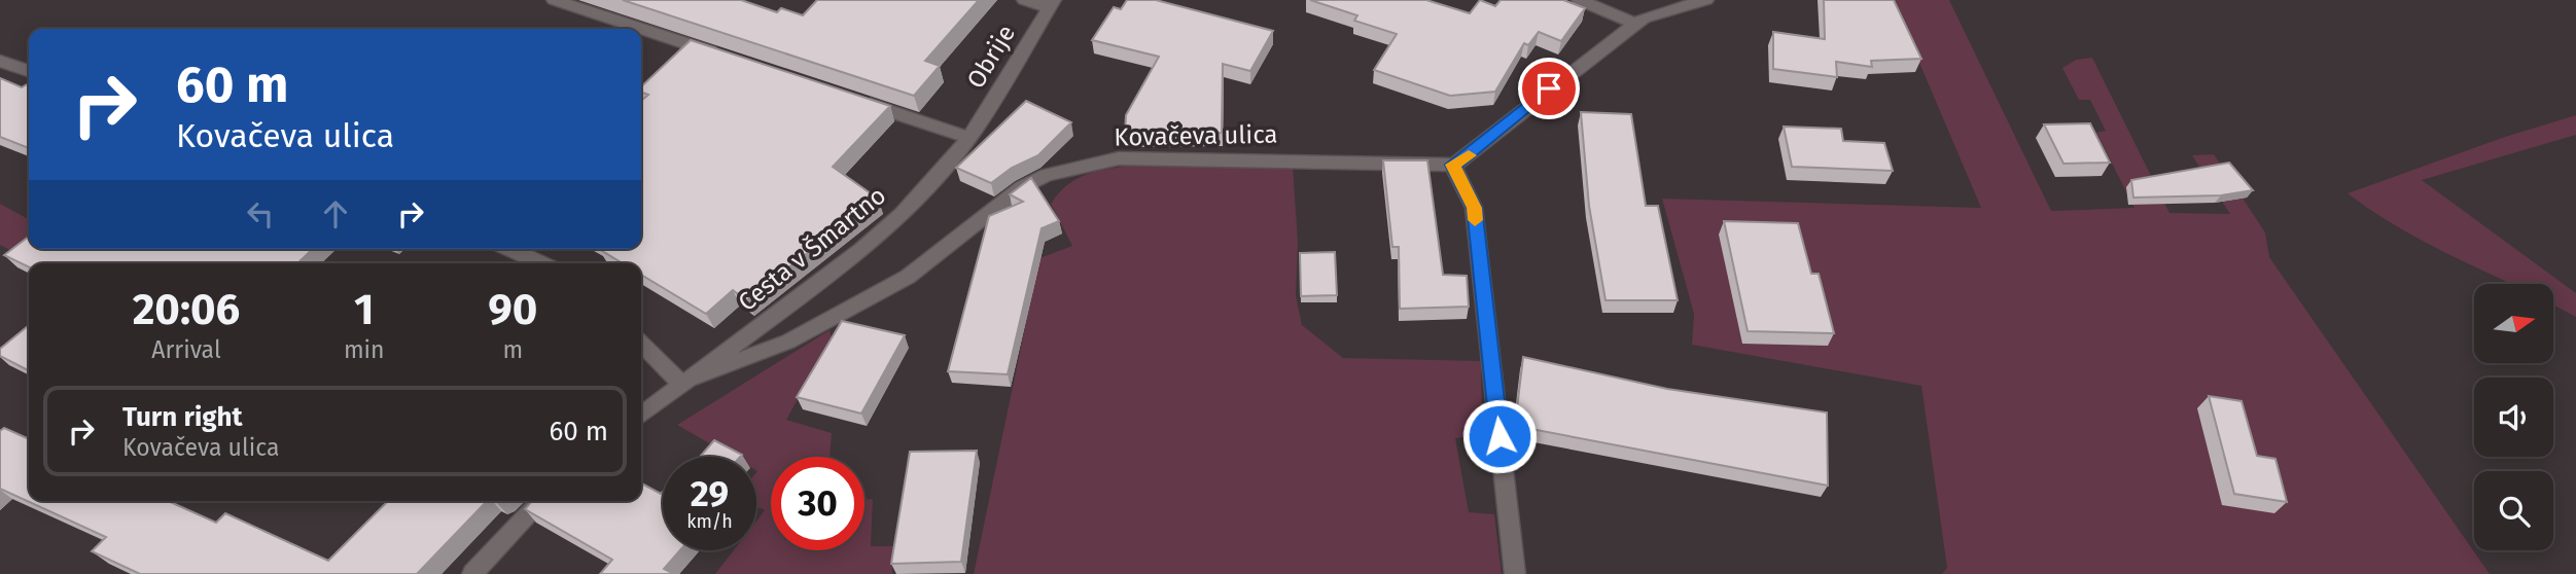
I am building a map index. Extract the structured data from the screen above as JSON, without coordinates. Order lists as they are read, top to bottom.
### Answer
{
  "streets": {
    "street": ["Obrije", "Kovačeva ulica", "Cesta v Šmartno"]
  },
  "crossings": [
    ["Obrije", "Cesta v Šmartno"],
    ["Kovačeva ulica", "Cesta v Šmartno"]
  ],
  "north": "right",
  "page": {
    "turn": ["60 m", "Kovačeva ulica"],
    "eta": [
      "20:06",
      "Arrival",
      "1",
      "min",
      "90",
      "m"
    ],
    "list": [
      {
        "name": "Turn right",
        "note": "Kovačeva ulica",
        "value": "60 m"
      }
    ],
    "speed": "29 km/h",
    "limit": "30"
  }
}
